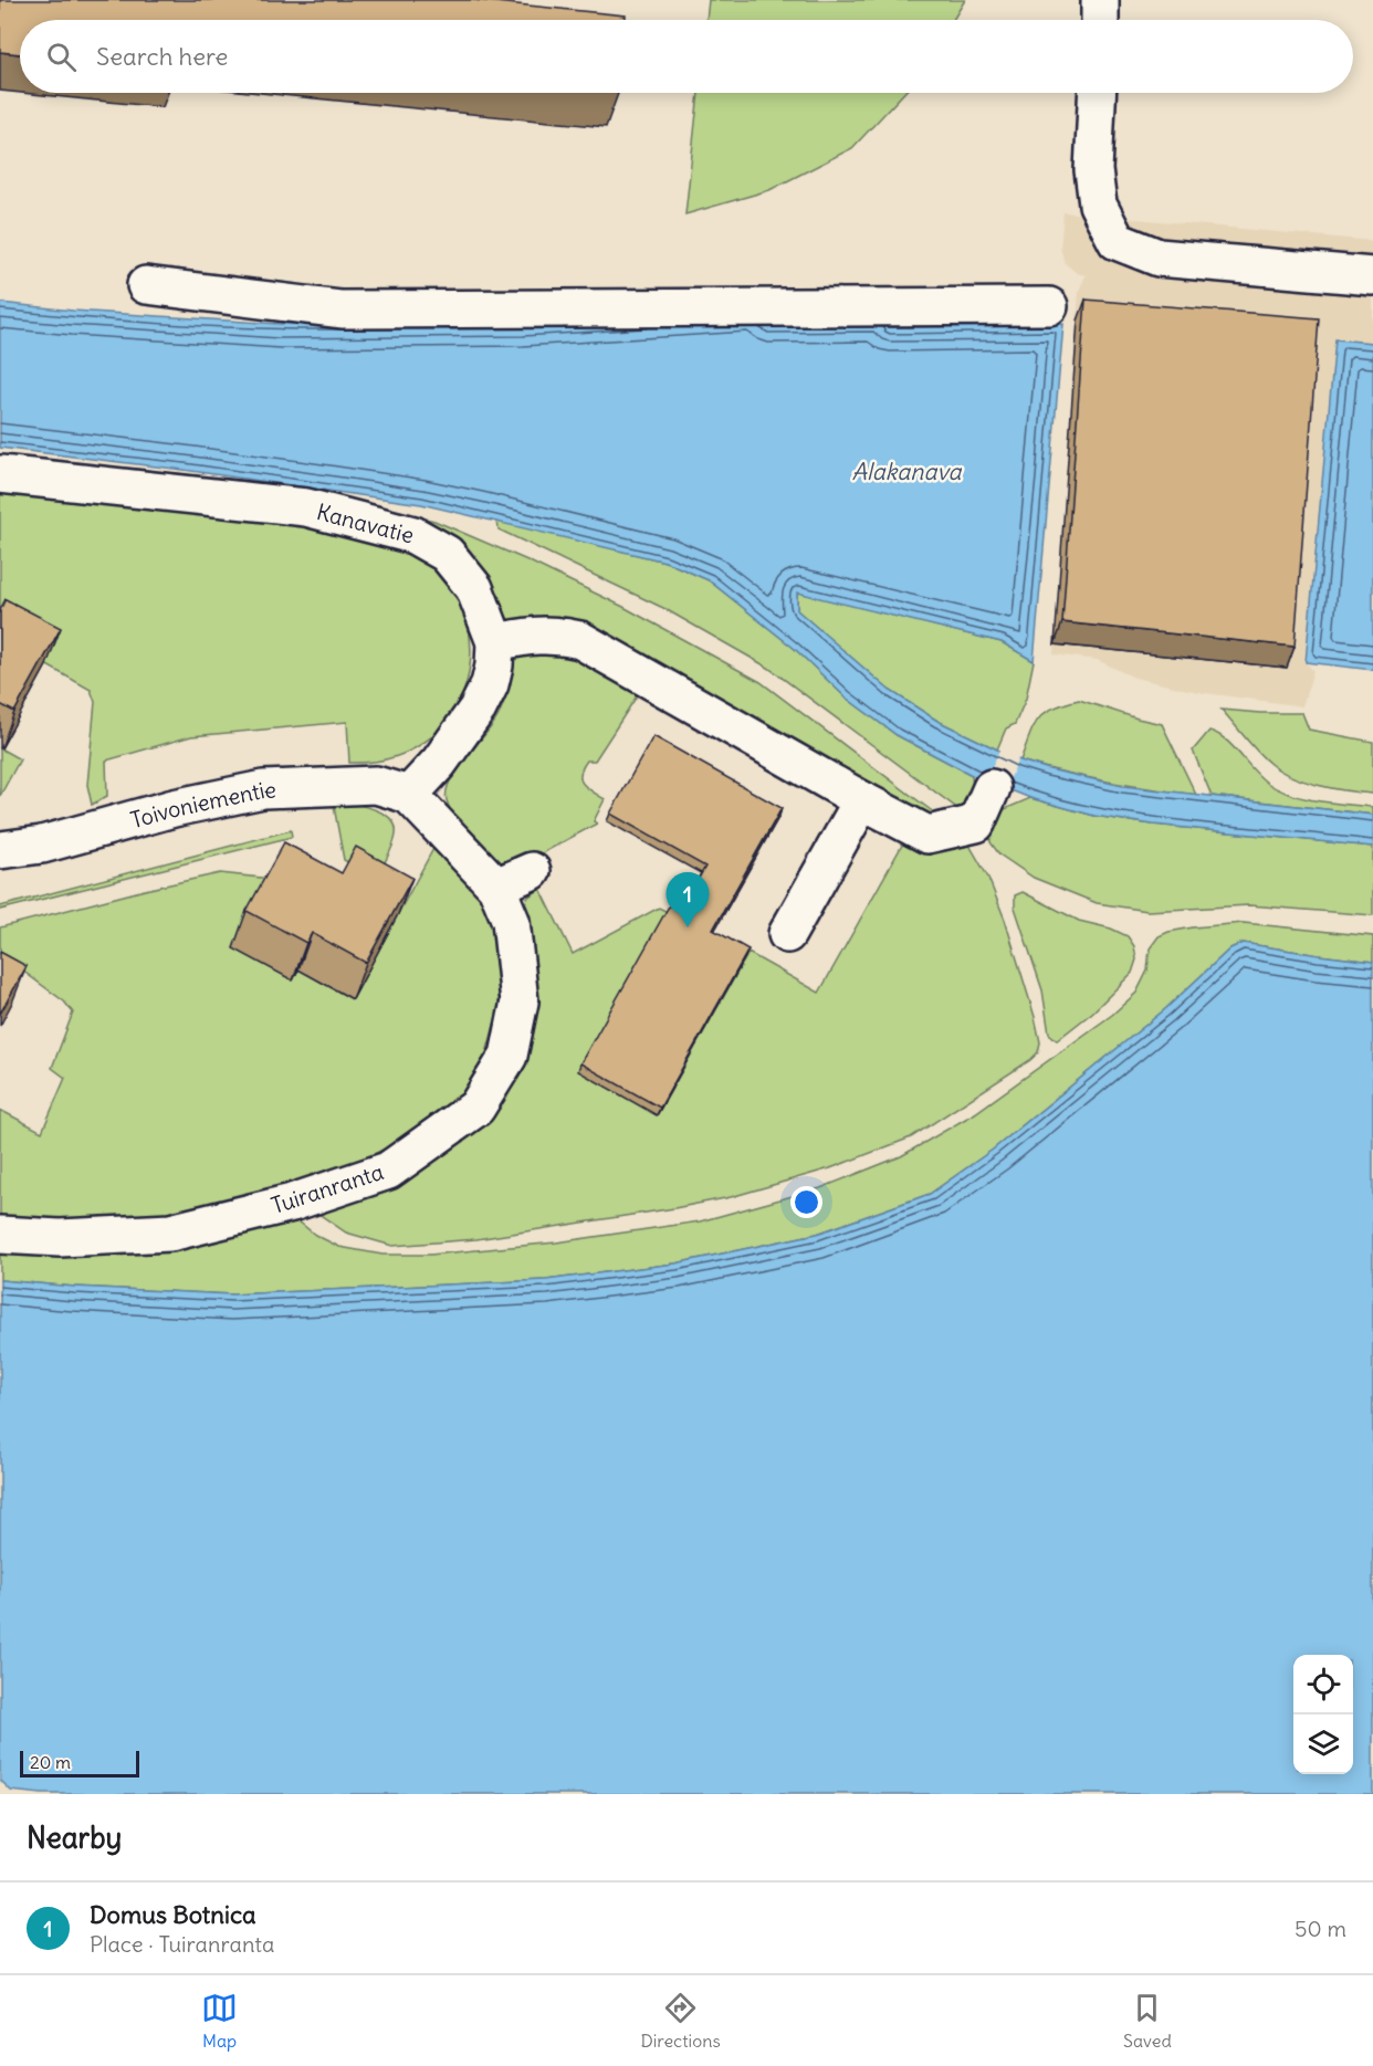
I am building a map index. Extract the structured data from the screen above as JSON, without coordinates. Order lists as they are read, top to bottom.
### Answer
{
  "streets": {
    "street": ["Kanavatie", "Toivoniementie", "Tuiranranta"]
  },
  "crossings": [
    ["Kanavatie", "Toivoniementie"],
    ["Kanavatie", "Tuiranranta"],
    ["Toivoniementie", "Tuiranranta"]
  ],
  "water": ["Alakanava"],
  "scale_bar": "20 m",
  "page": {
    "search": "Search here",
    "pins": "1",
    "scale": "20 m",
    "heading": "Nearby",
    "list": [
      {
        "mark": "1",
        "name": "Domus Botnica",
        "note": "Place · Tuiranranta",
        "value": "50 m"
      }
    ],
    "nav": ["Map", "Directions", "Saved"]
  }
}
